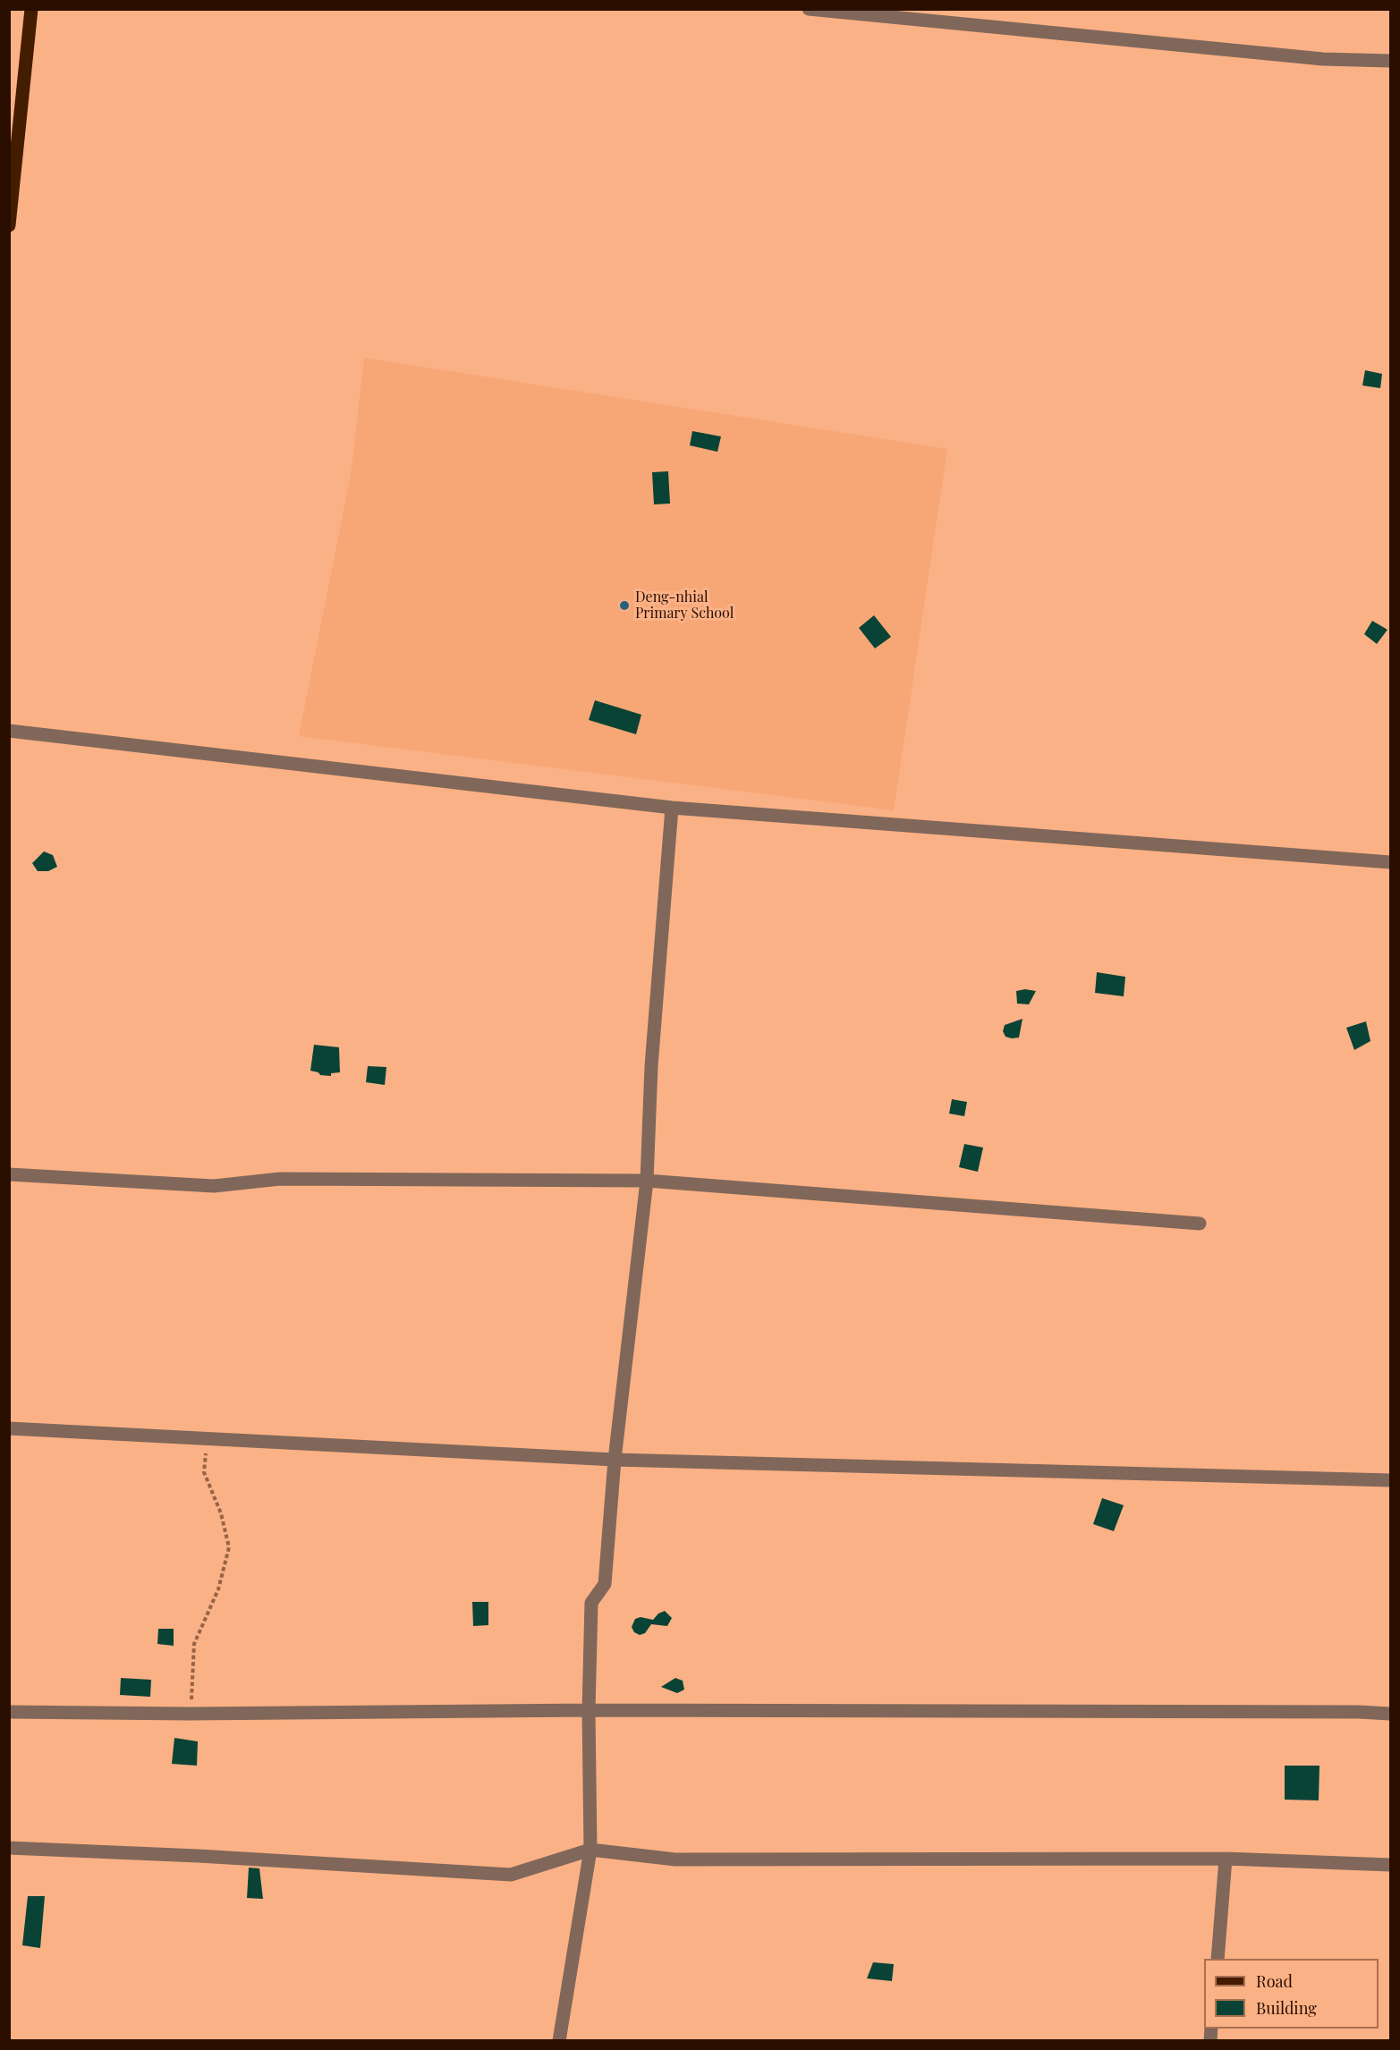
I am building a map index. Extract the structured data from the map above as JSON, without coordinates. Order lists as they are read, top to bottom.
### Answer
{
  "places": ["Deng-nhial Primary School"],
  "legend": ["Road", "Building"]
}
